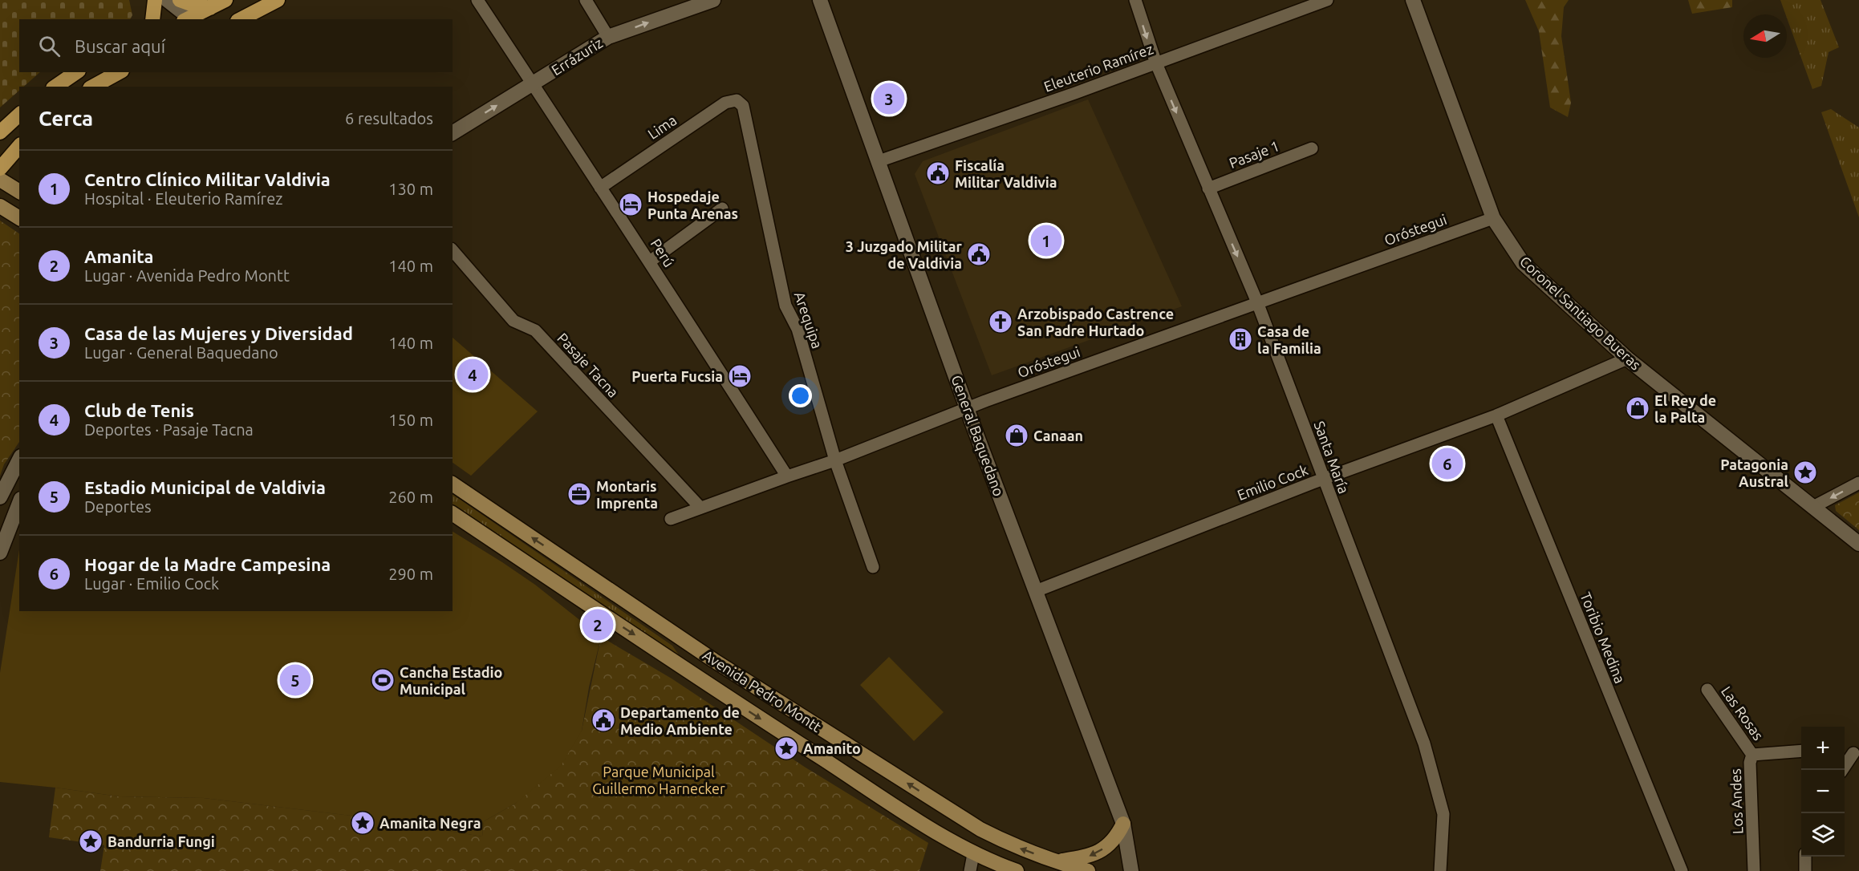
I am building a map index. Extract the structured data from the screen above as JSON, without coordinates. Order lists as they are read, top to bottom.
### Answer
{
  "streets": {
    "main road": [
      "Errázuriz",
      "Coronel Santiago Bueras",
      "General Baquedano",
      "Avenida Pedro Montt"
    ],
    "street": [
      "Eleuterio Ramírez",
      "Lima",
      "Pasaje 1",
      "Oróstegui",
      "Perú",
      "Arequipa",
      "Pasaje Tacna",
      "Santa María",
      "Emilio Cock",
      "Toribio Medina",
      "Las Rosas",
      "Los Andes"
    ]
  },
  "crossings": [
    ["Errázuriz", "Perú"],
    ["Eleuterio Ramírez", "General Baquedano"],
    ["Eleuterio Ramírez", "Santa María"],
    ["Lima", "Perú"],
    ["Lima", "Arequipa"],
    ["Pasaje 1", "Santa María"],
    ["Oróstegui", "Perú"],
    ["Oróstegui", "Coronel Santiago Bueras"],
    ["Oróstegui", "Arequipa"],
    ["Oróstegui", "Pasaje Tacna"],
    ["Oróstegui", "General Baquedano"],
    ["Oróstegui", "Santa María"],
    ["Coronel Santiago Bueras", "Emilio Cock"],
    ["General Baquedano", "Emilio Cock"],
    ["Santa María", "Emilio Cock"],
    ["Emilio Cock", "Toribio Medina"],
    ["Las Rosas", "Los Andes"]
  ],
  "one_way": ["Errázuriz", "Santa María"],
  "parks": ["Parque Municipal Guillermo Harnecker"],
  "places": {
    "public building": ["Fiscalía Militar Valdivia", "3 Juzgado Militar de Valdivia", "Departamento de Medio Ambiente"],
    "hotel": ["Hospedaje Punta Arenas", "Puerta Fucsia"],
    "church": ["Arzobispado Castrence San Padre Hurtado"],
    "building": ["Casa de la Familia"],
    "shop": ["El Rey de la Palta", "Canaan"],
    "place": [
      "Patagonia Austral",
      "Amanito",
      "Amanita Negra",
      "Bandurria Fungi"
    ],
    "office": ["Montaris Imprenta"],
    "sports": ["Cancha Estadio Municipal"]
  },
  "north": "left",
  "page": {
    "search": "Buscar aquí",
    "pins": [
      "3",
      "1",
      "4",
      "6",
      "2",
      "5"
    ],
    "heading": ["Cerca", "6 resultados"],
    "list": [
      {
        "mark": "1",
        "name": "Centro Clínico Militar Valdivia",
        "note": "Hospital · Eleuterio Ramírez",
        "value": "130 m"
      },
      {
        "mark": "2",
        "name": "Amanita",
        "note": "Lugar · Avenida Pedro Montt",
        "value": "140 m"
      },
      {
        "mark": "3",
        "name": "Casa de las Mujeres y Diversidad",
        "note": "Lugar · General Baquedano",
        "value": "140 m"
      },
      {
        "mark": "4",
        "name": "Club de Tenis",
        "note": "Deportes · Pasaje Tacna",
        "value": "150 m"
      },
      {
        "mark": "5",
        "name": "Estadio Municipal de Valdivia",
        "note": "Deportes",
        "value": "260 m"
      },
      {
        "mark": "6",
        "name": "Hogar de la Madre Campesina",
        "note": "Lugar · Emilio Cock",
        "value": "290 m"
      }
    ],
    "map_buttons": ["+", "−"]
  }
}
